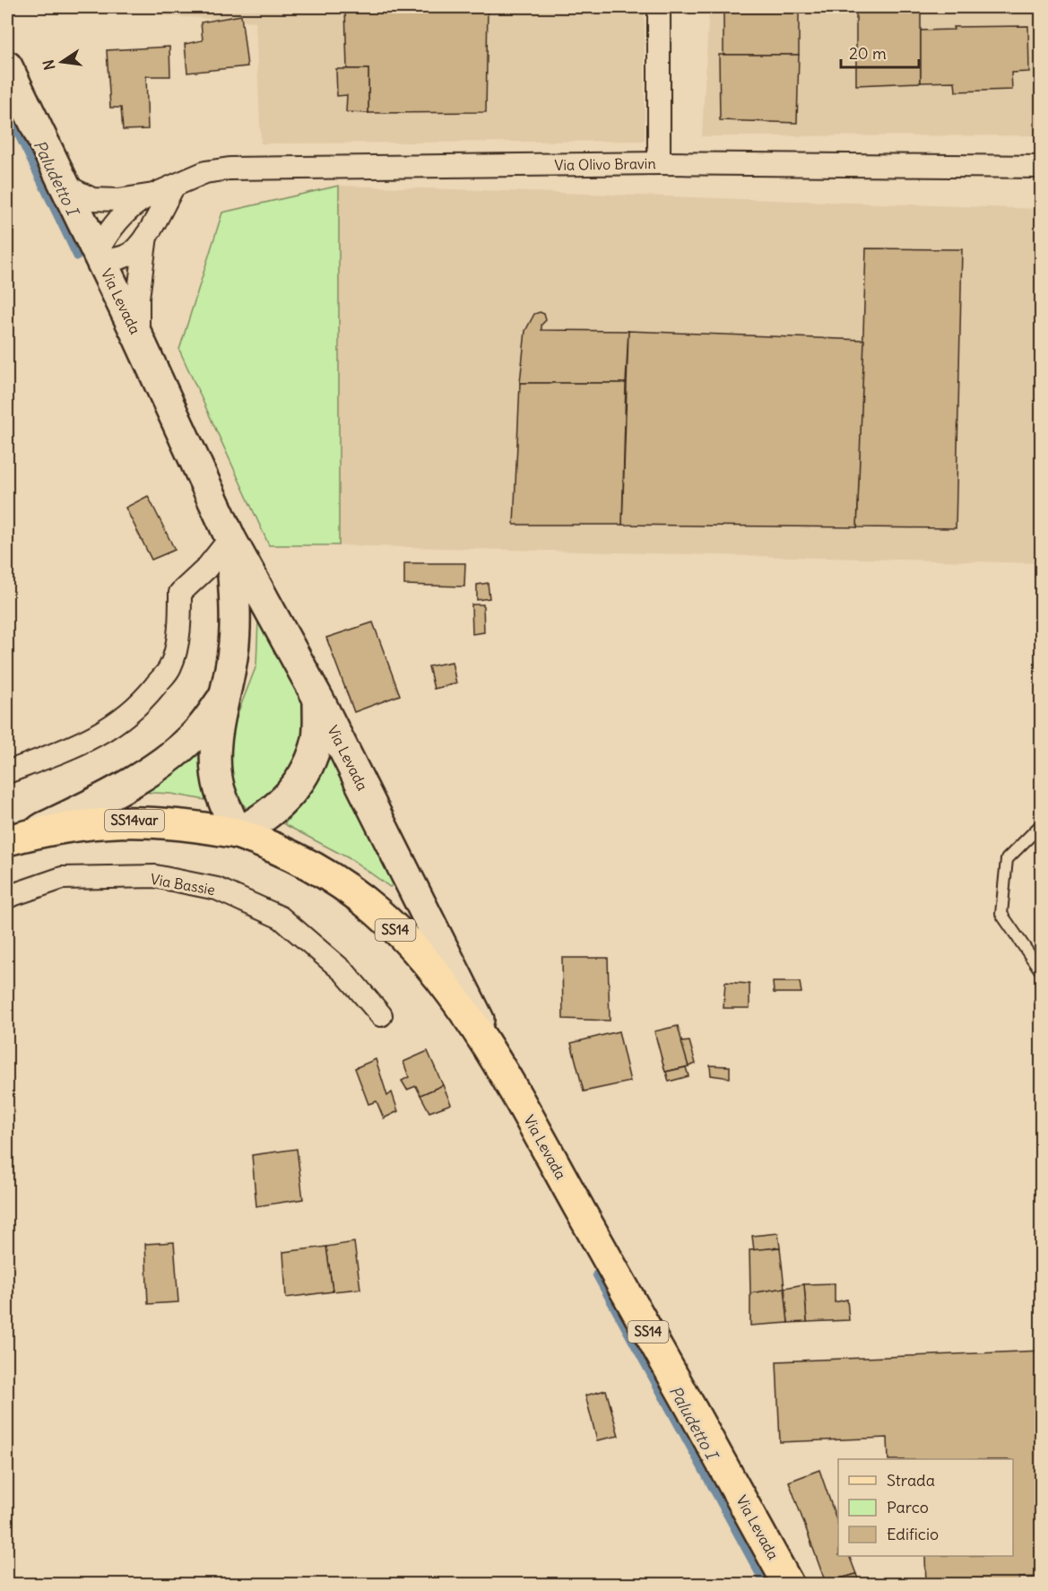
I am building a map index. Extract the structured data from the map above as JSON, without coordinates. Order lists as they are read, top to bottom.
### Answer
{
  "streets": {
    "main road": ["Via Levada", "SS14var", "SS14"],
    "street": ["Via Olivo Bravin", "Via Bassie"]
  },
  "crossings": [
    ["Via Levada", "SS14var"],
    ["Via Levada", "SS14"],
    ["SS14var", "SS14"]
  ],
  "water": ["Paludetto I"],
  "legend": ["Strada", "Parco", "Edificio"],
  "scale_bar": "20 m",
  "north": "left"
}
